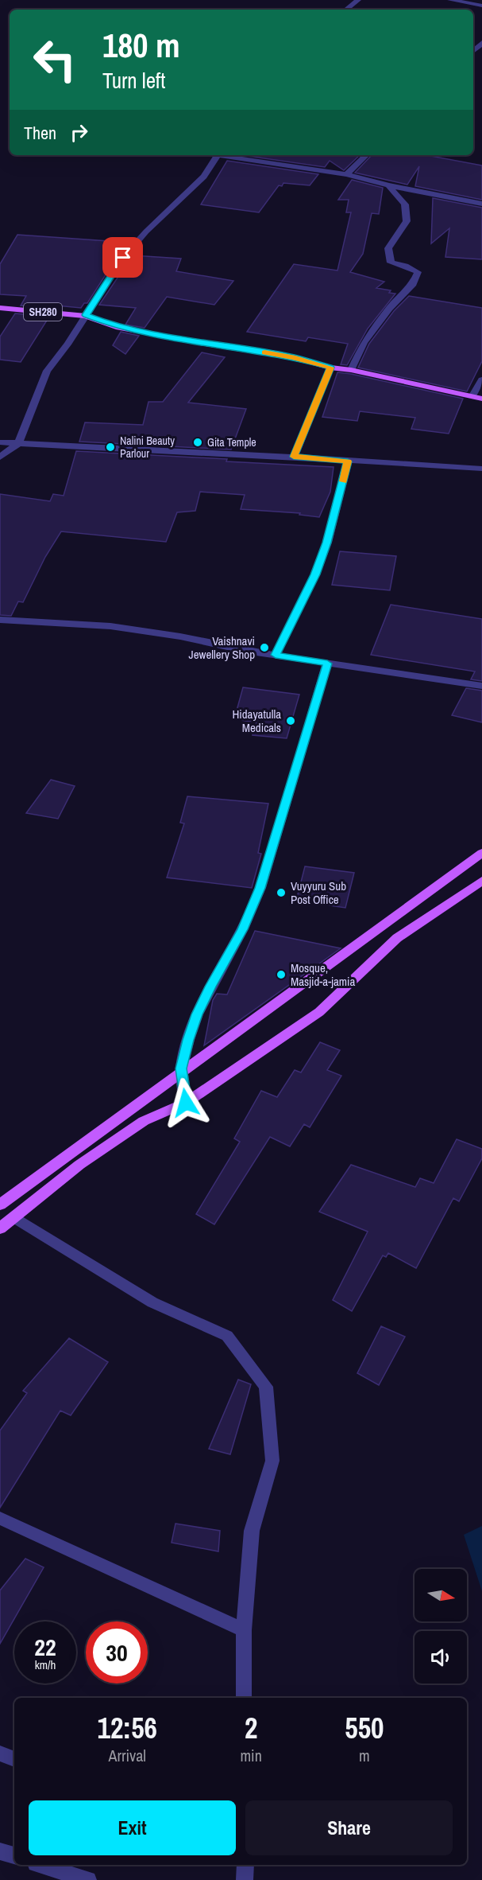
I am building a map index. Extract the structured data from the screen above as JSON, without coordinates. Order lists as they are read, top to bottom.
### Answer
{
  "streets": {
    "main road": ["SH280"]
  },
  "places": [
    "Gita Temple",
    "Nalini Beauty Parlour",
    "Vaishnavi Jewellery Shop",
    "Hidayatulla Medicals",
    "Vuyyuru Sub Post Office",
    "Mosque, Masjid-a-jamia"
  ],
  "north": "right",
  "page": {
    "turn": ["180 m", "Turn left"],
    "then": "Then",
    "speed": "22 km/h",
    "limit": "30",
    "eta": [
      "12:56",
      "Arrival",
      "2",
      "min",
      "550",
      "m"
    ],
    "buttons": ["Exit", "Share"]
  }
}
